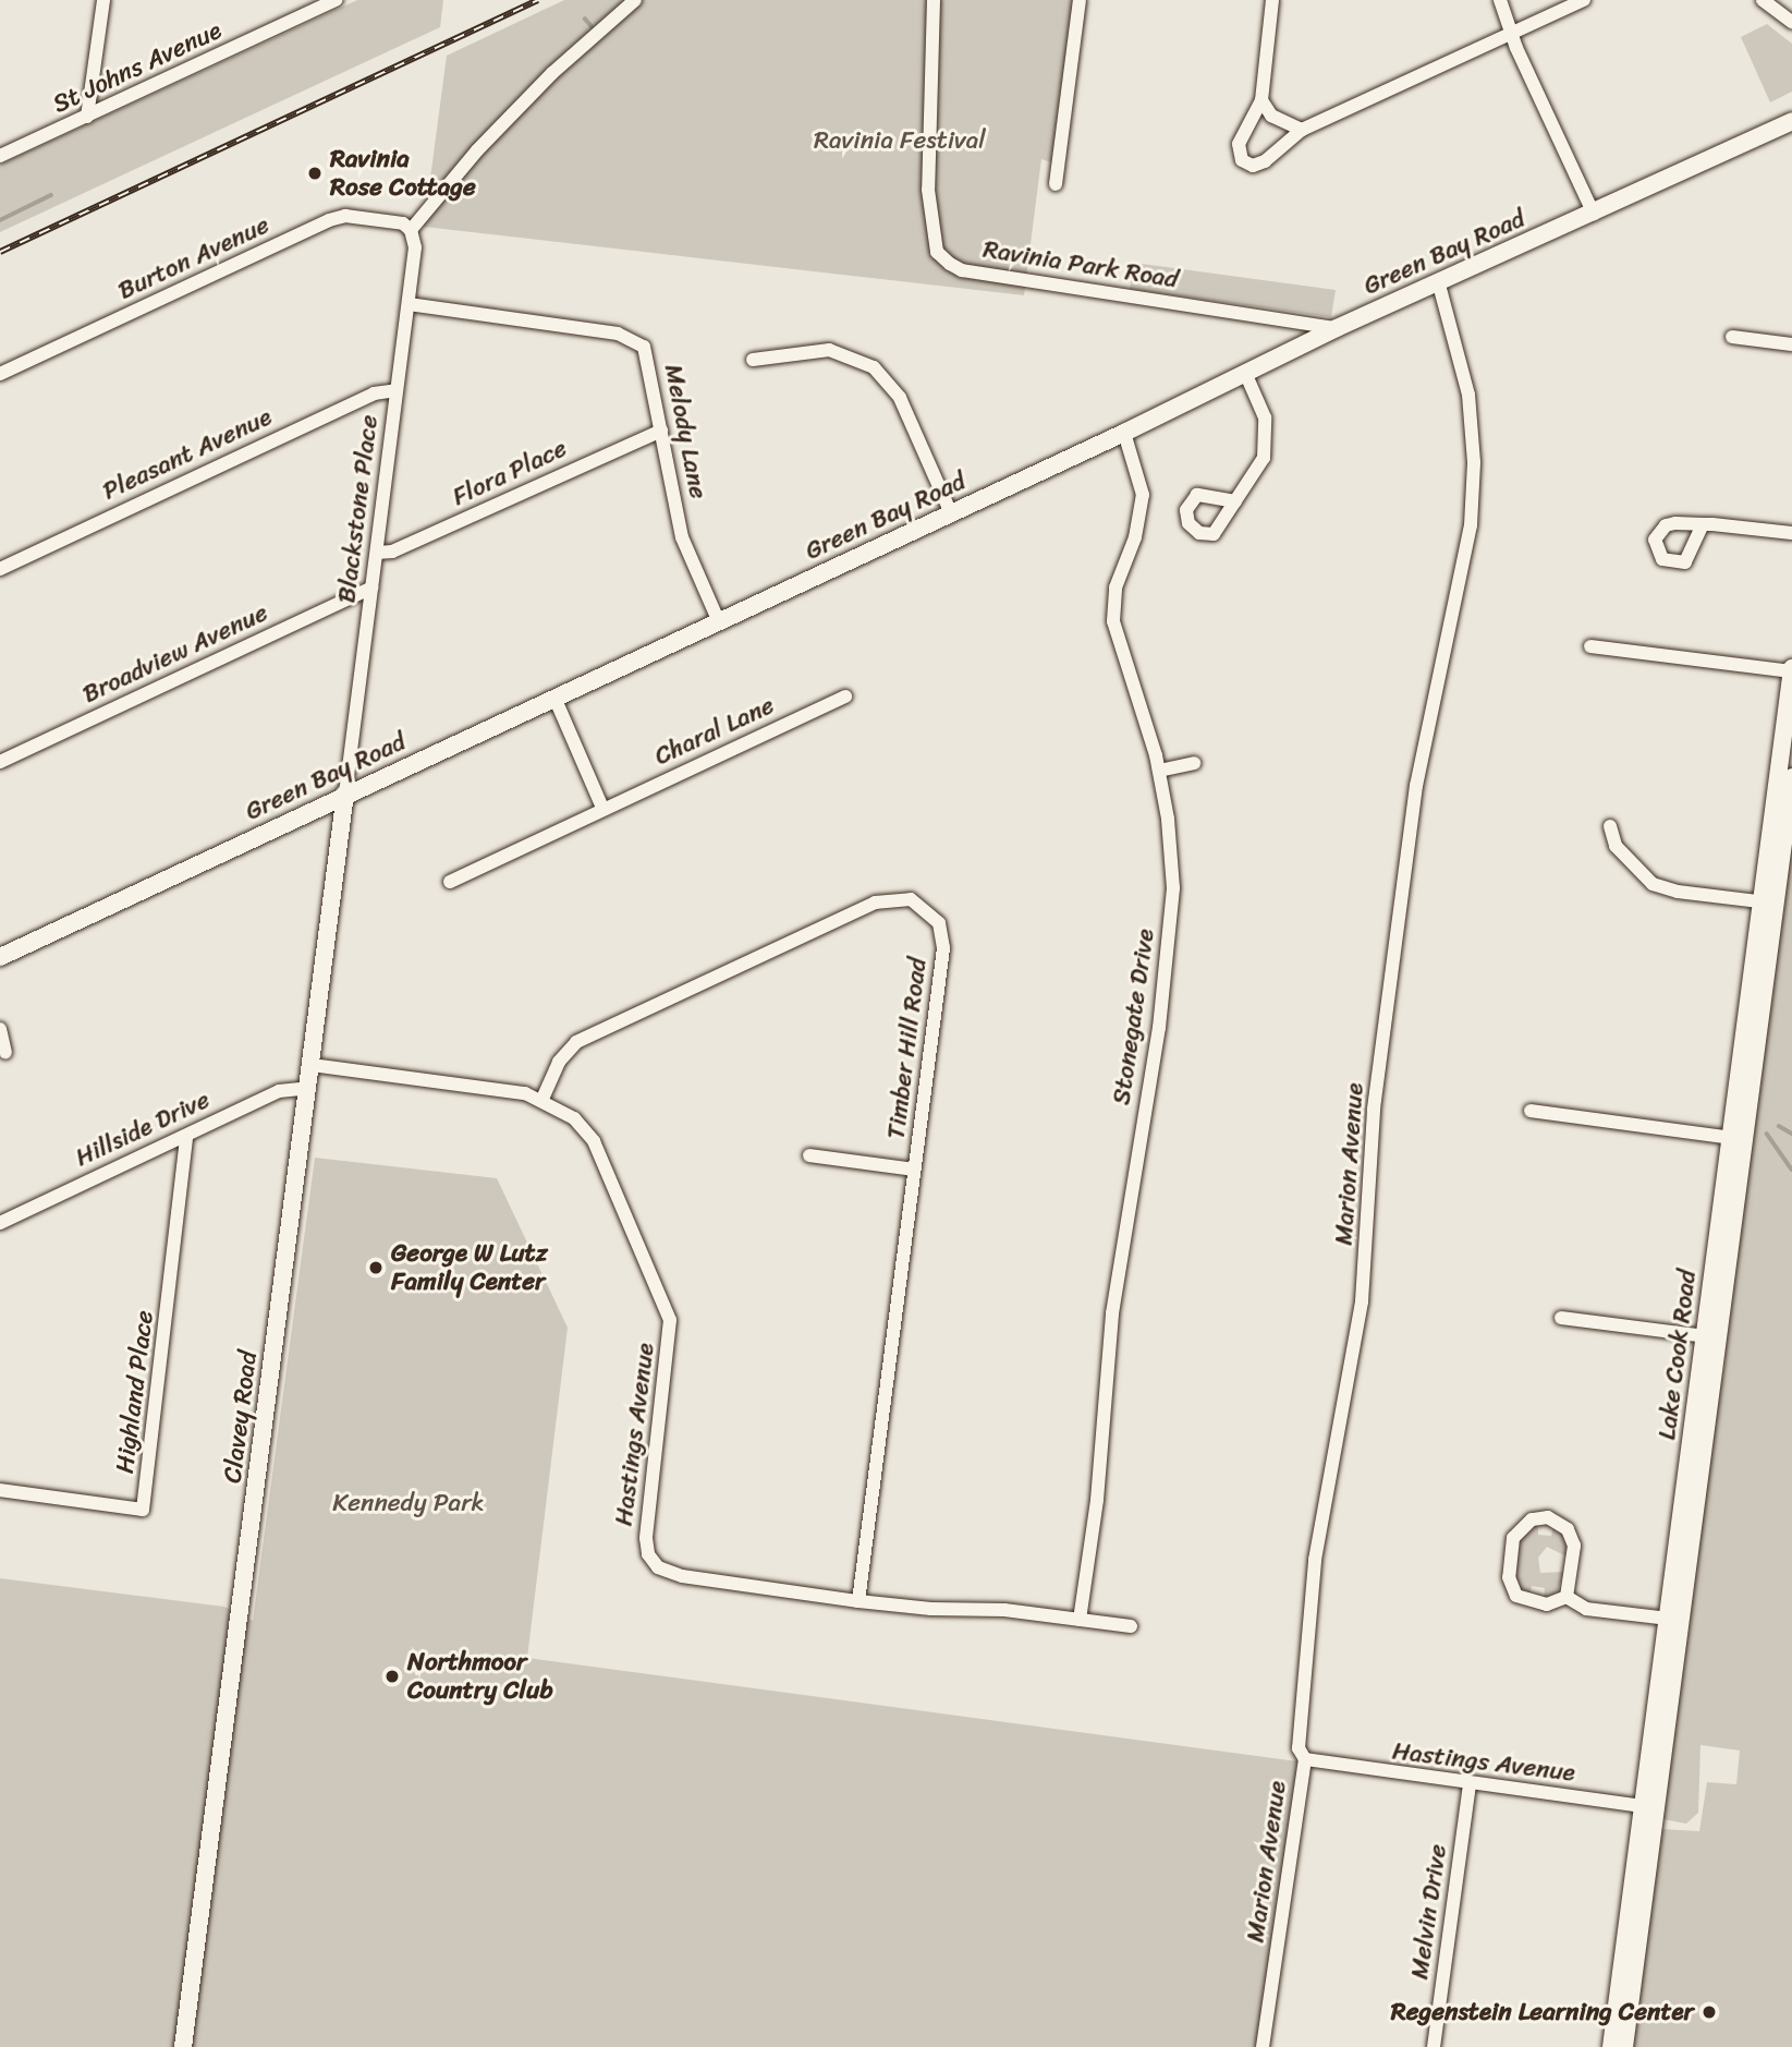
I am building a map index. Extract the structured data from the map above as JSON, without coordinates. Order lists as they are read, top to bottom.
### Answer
{
  "streets": {
    "main road": ["Green Bay Road", "Lake Cook Road", "Clavey Road"],
    "street": [
      "St Johns Avenue",
      "Burton Avenue",
      "Ravinia Park Road",
      "Melody Lane",
      "Pleasant Avenue",
      "Flora Place",
      "Blackstone Place",
      "Broadview Avenue",
      "Charal Lane",
      "Stonegate Drive",
      "Timber Hill Road",
      "Hillside Drive",
      "Marion Avenue",
      "Highland Place",
      "Hastings Avenue",
      "Melvin Drive"
    ]
  },
  "crossings": [
    ["Green Bay Road", "Ravinia Park Road"],
    ["Green Bay Road", "Melody Lane"],
    ["Green Bay Road", "Blackstone Place"],
    ["Green Bay Road", "Stonegate Drive"],
    ["Green Bay Road", "Marion Avenue"],
    ["Green Bay Road", "Clavey Road"],
    ["Burton Avenue", "Blackstone Place"],
    ["Melody Lane", "Flora Place"],
    ["Melody Lane", "Blackstone Place"],
    ["Pleasant Avenue", "Blackstone Place"],
    ["Flora Place", "Blackstone Place"],
    ["Blackstone Place", "Broadview Avenue"],
    ["Blackstone Place", "Clavey Road"],
    ["Stonegate Drive", "Hastings Avenue"],
    ["Timber Hill Road", "Hastings Avenue"],
    ["Hillside Drive", "Highland Place"],
    ["Hillside Drive", "Clavey Road"],
    ["Marion Avenue", "Hastings Avenue"],
    ["Lake Cook Road", "Hastings Avenue"],
    ["Clavey Road", "Hastings Avenue"],
    ["Hastings Avenue", "Melvin Drive"]
  ],
  "parks": ["Ravinia Festival", "Kennedy Park"],
  "places": [
    "Ravinia Rose Cottage",
    "George W Lutz Family Center",
    "Northmoor Country Club",
    "Regenstein Learning Center"
  ]
}
